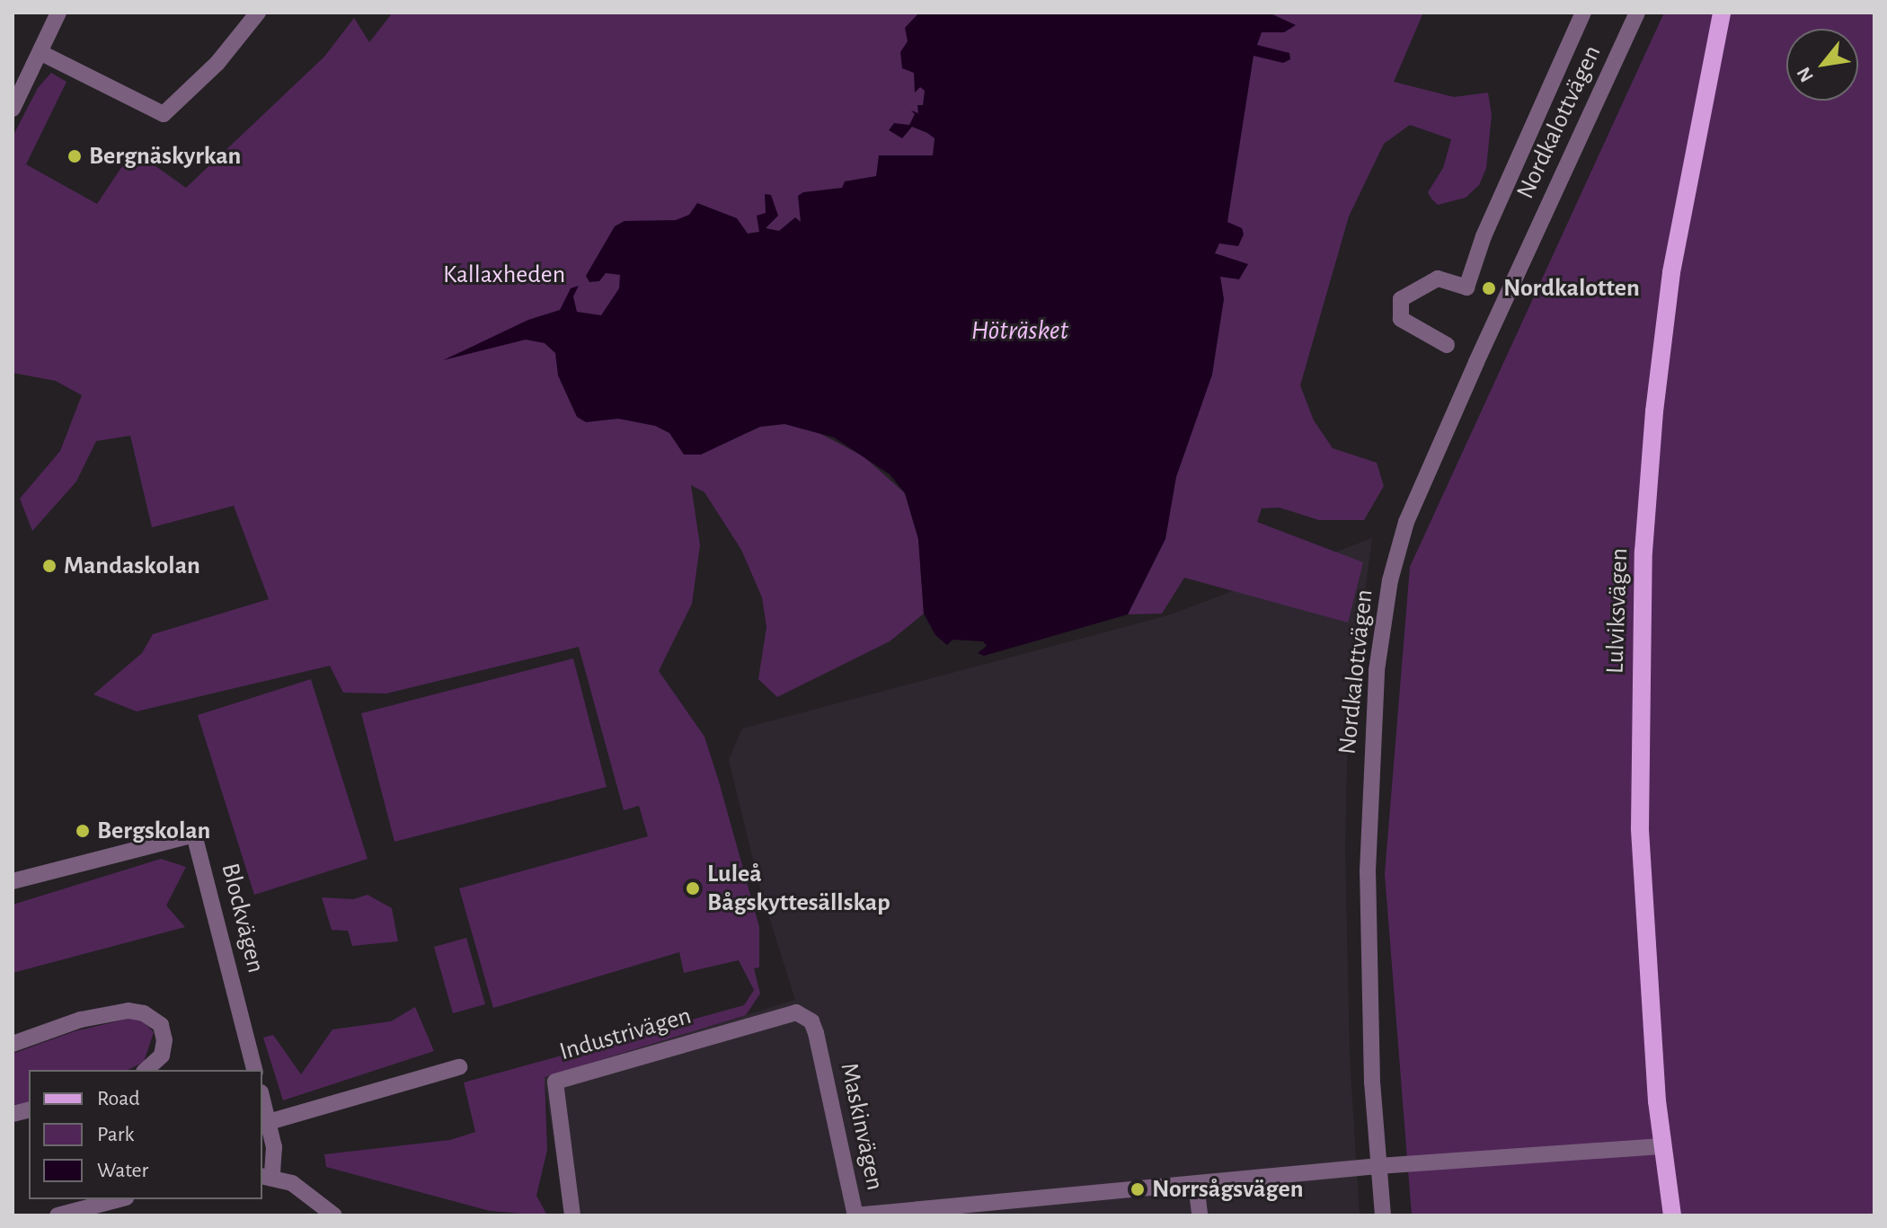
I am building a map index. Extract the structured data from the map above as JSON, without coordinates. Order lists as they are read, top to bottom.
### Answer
{
  "streets": {
    "main road": ["Lulviksvägen"],
    "street": [
      "Nordkalottvägen",
      "Blockvägen",
      "Industrivägen",
      "Maskinvägen"
    ]
  },
  "crossings": [
    ["Industrivägen", "Maskinvägen"]
  ],
  "water": ["Höträsket"],
  "parks": ["Kallaxheden"],
  "places": [
    "Bergnäskyrkan",
    "Nordkalotten",
    "Mandaskolan",
    "Bergskolan",
    "Luleå Bågskyttesällskap",
    "Norrsågsvägen"
  ],
  "legend": ["Road", "Park", "Water"],
  "north": "bottom left"
}
